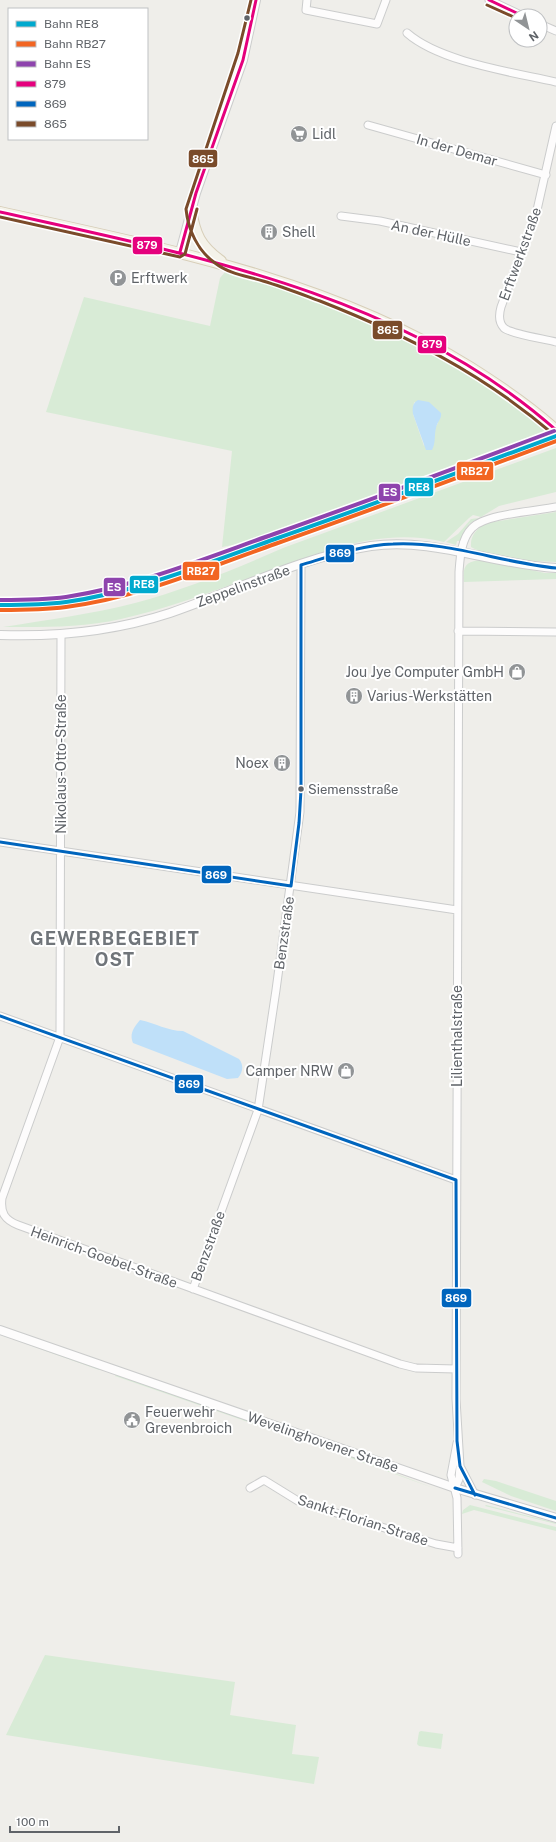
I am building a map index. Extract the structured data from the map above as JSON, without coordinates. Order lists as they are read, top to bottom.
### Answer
{
  "streets": {
    "street": [
      "In der Demar",
      "An der Hülle",
      "Erftwerkstraße",
      "Zeppelinstraße",
      "Nikolaus-Otto-Straße",
      "Benzstraße",
      "Lilienthalstraße",
      "Heinrich-Goebel-Straße",
      "Wevelinghovener Straße",
      "Sankt-Florian-Straße"
    ]
  },
  "crossings": [
    ["In der Demar", "Erftwerkstraße"],
    ["An der Hülle", "Erftwerkstraße"],
    ["Zeppelinstraße", "Nikolaus-Otto-Straße"],
    ["Zeppelinstraße", "Benzstraße"],
    ["Zeppelinstraße", "Lilienthalstraße"],
    ["Nikolaus-Otto-Straße", "Heinrich-Goebel-Straße"],
    ["Benzstraße", "Heinrich-Goebel-Straße"],
    ["Lilienthalstraße", "Heinrich-Goebel-Straße"],
    ["Lilienthalstraße", "Wevelinghovener Straße"],
    ["Lilienthalstraße", "Sankt-Florian-Straße"]
  ],
  "districts": ["GEWERBEGEBIET OST"],
  "places": {
    "supermarket": ["Lidl"],
    "building": ["Shell", "Varius-Werkstätten", "Noex"],
    "parking": ["Erftwerk"],
    "shop": ["Jou Jye Computer GmbH", "Camper NRW"],
    "other": ["Siemensstraße"],
    "public building": ["Feuerwehr Grevenbroich"]
  },
  "lines": [
    "transit line 879",
    "transit line 865",
    "rail line ES",
    "rail line RE8",
    "rail line RB27",
    "transit line 869"
  ],
  "legend": [
    "Bahn RE8",
    "Bahn RB27",
    "Bahn ES",
    "879",
    "869",
    "865"
  ],
  "scale_bar": "100 m",
  "north": "bottom right"
}
